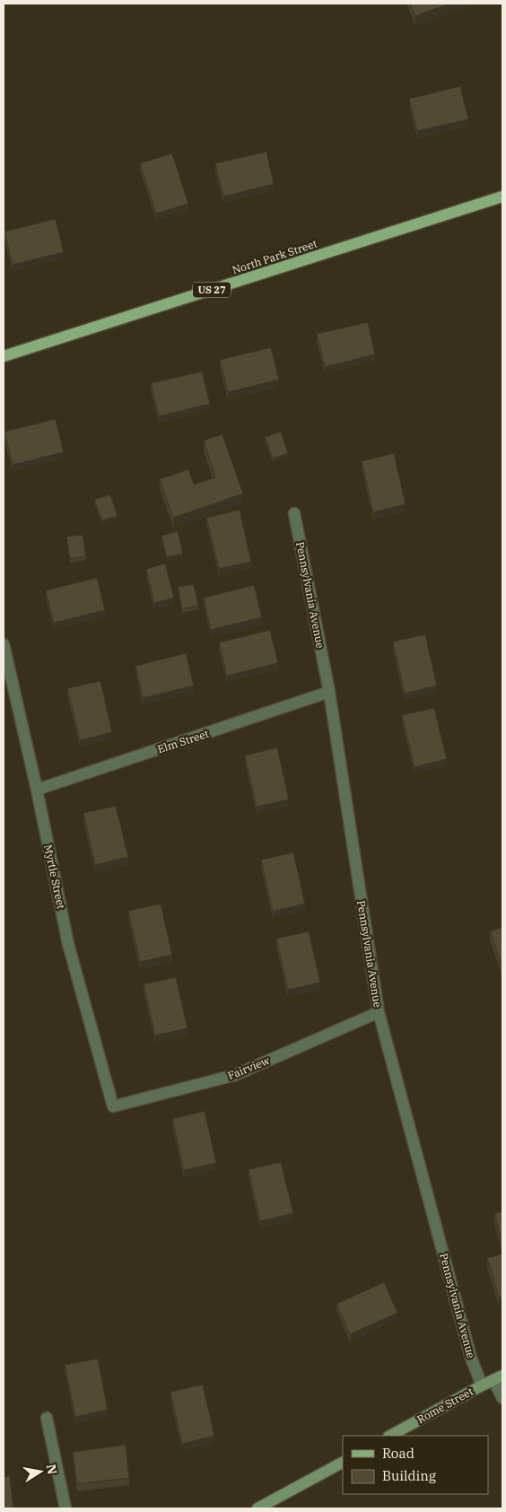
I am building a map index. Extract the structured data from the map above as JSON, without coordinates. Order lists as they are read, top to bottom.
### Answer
{
  "streets": {
    "main road": ["North Park Street", "US 27"],
    "street": [
      "Pennsylvania Avenue",
      "Elm Street",
      "Myrtle Street",
      "Fairview",
      "Rome Street"
    ]
  },
  "crossings": [
    ["Pennsylvania Avenue", "Elm Street"],
    ["Pennsylvania Avenue", "Fairview"],
    ["Pennsylvania Avenue", "Rome Street"],
    ["Elm Street", "Myrtle Street"],
    ["Myrtle Street", "Fairview"]
  ],
  "legend": ["Road", "Building"],
  "north": "right"
}
